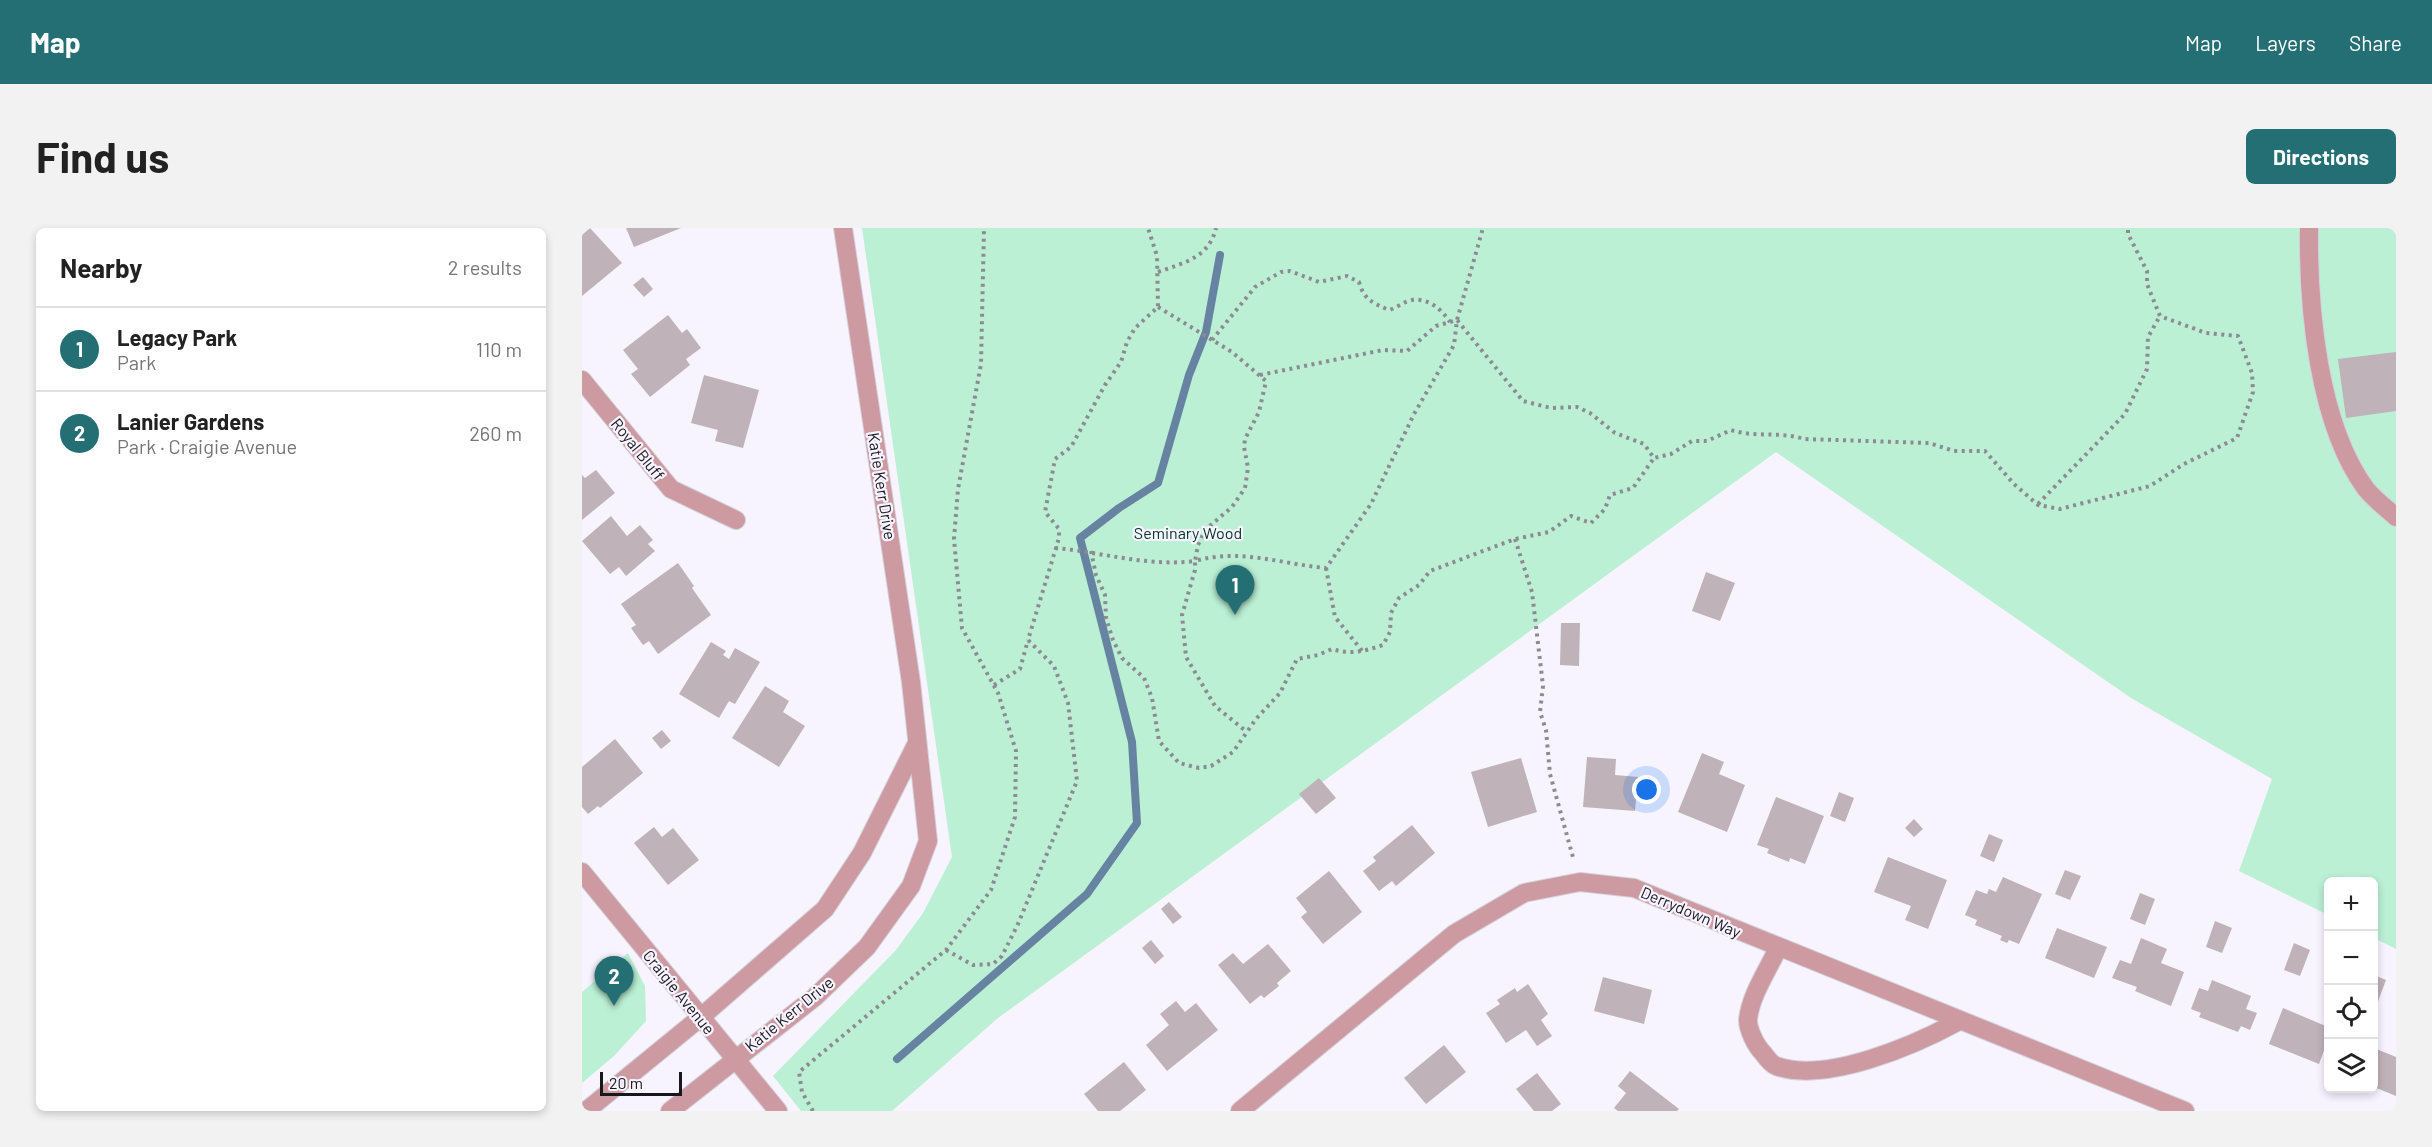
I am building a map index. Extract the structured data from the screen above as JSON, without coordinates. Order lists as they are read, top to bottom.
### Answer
{
  "streets": {
    "street": [
      "Royal Bluff",
      "Katie Kerr Drive",
      "Derrydown Way",
      "Craigie Avenue"
    ]
  },
  "crossings": [
    ["Katie Kerr Drive", "Craigie Avenue"]
  ],
  "parks": ["Seminary Wood"],
  "scale_bar": "20 m",
  "page": {
    "header": "Map",
    "nav": ["Map", "Layers", "Share"],
    "buttons": "Directions",
    "title": "Find us",
    "heading": ["Nearby", "2 results"],
    "list": [
      {
        "mark": "1",
        "name": "Legacy Park",
        "note": "Park",
        "value": "110 m"
      },
      {
        "mark": "2",
        "name": "Lanier Gardens",
        "note": "Park · Craigie Avenue",
        "value": "260 m"
      }
    ],
    "pins": ["1", "2"],
    "map_buttons": ["+", "−"],
    "scale": "20 m"
  }
}
